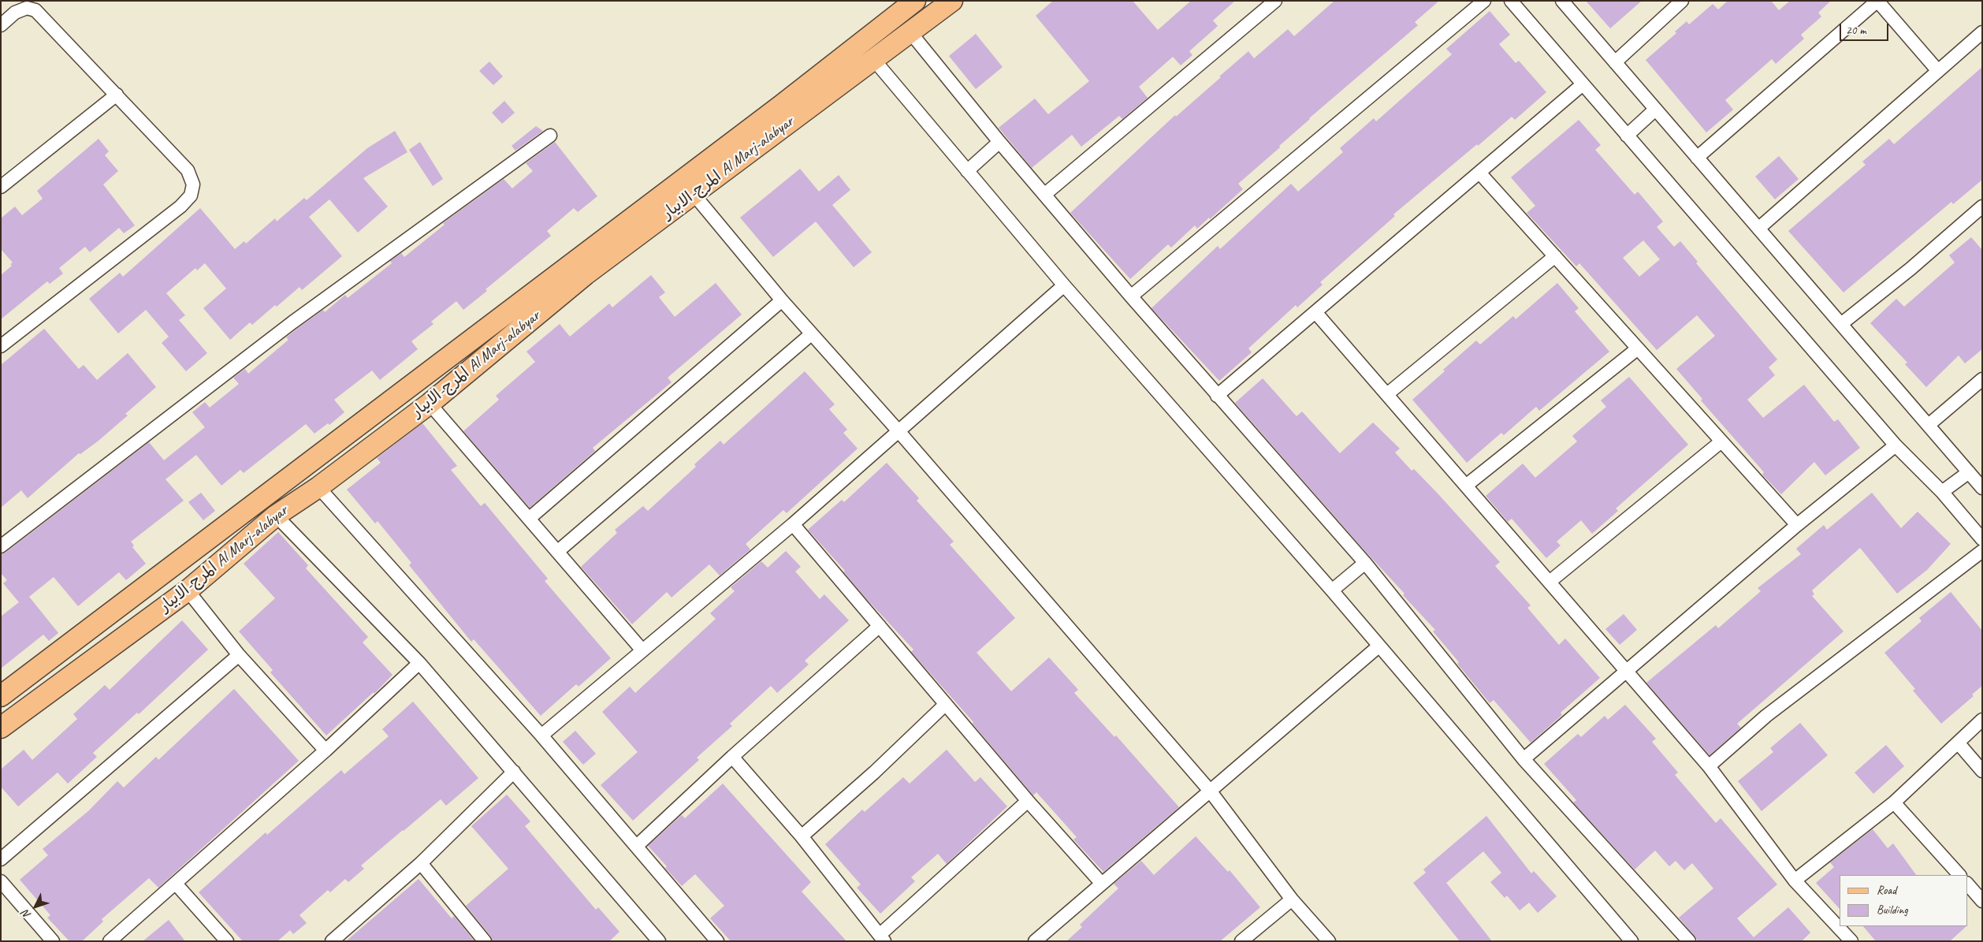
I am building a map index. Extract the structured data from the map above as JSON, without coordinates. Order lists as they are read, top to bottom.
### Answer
{
  "streets": {
    "main road": ["المرج-الابيار Al Marj-alabyar"]
  },
  "legend": ["Road", "Building"],
  "scale_bar": "20 m",
  "north": "bottom left"
}
